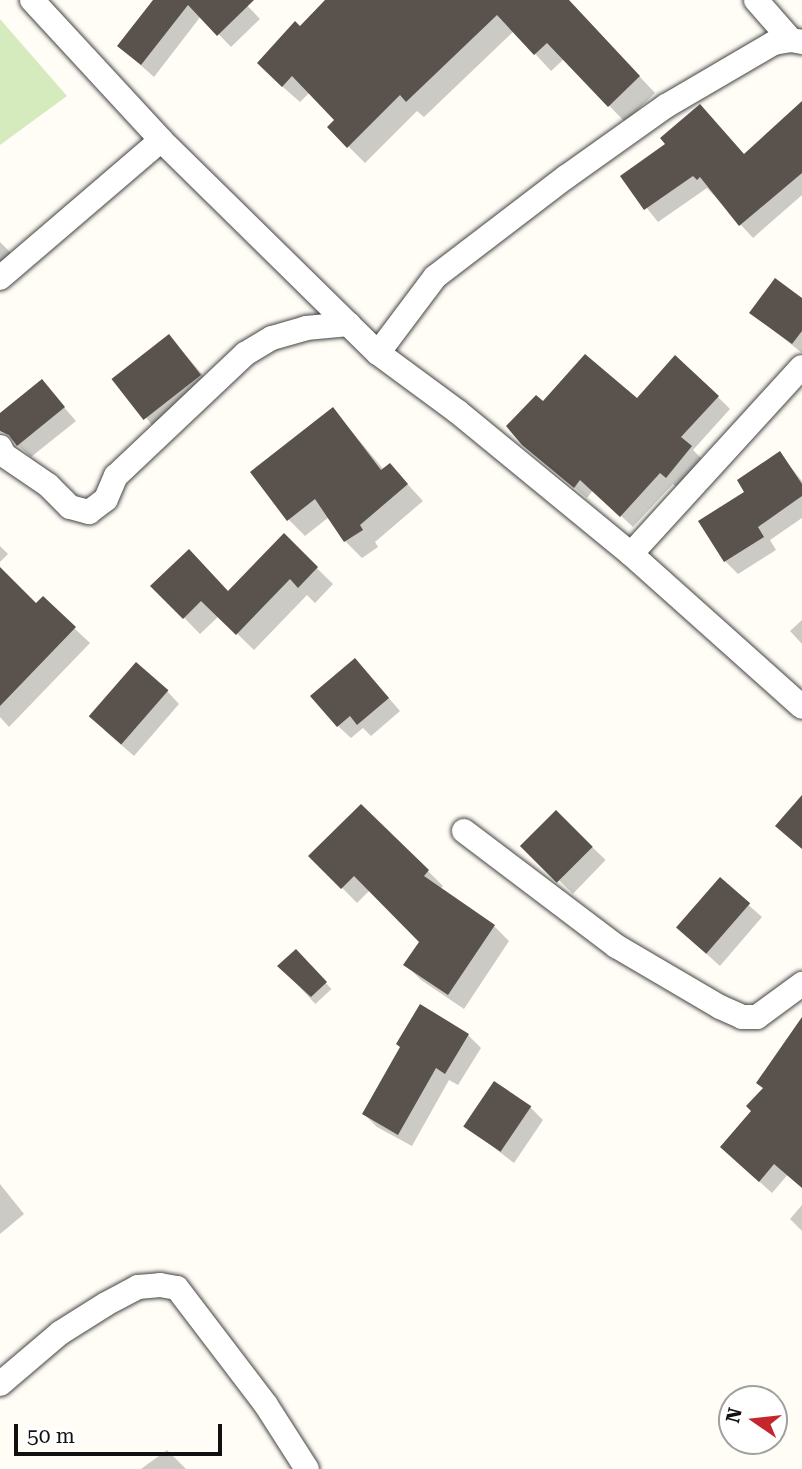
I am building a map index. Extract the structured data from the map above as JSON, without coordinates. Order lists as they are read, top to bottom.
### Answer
{
  "scale_bar": "50 m",
  "north": "left"
}
